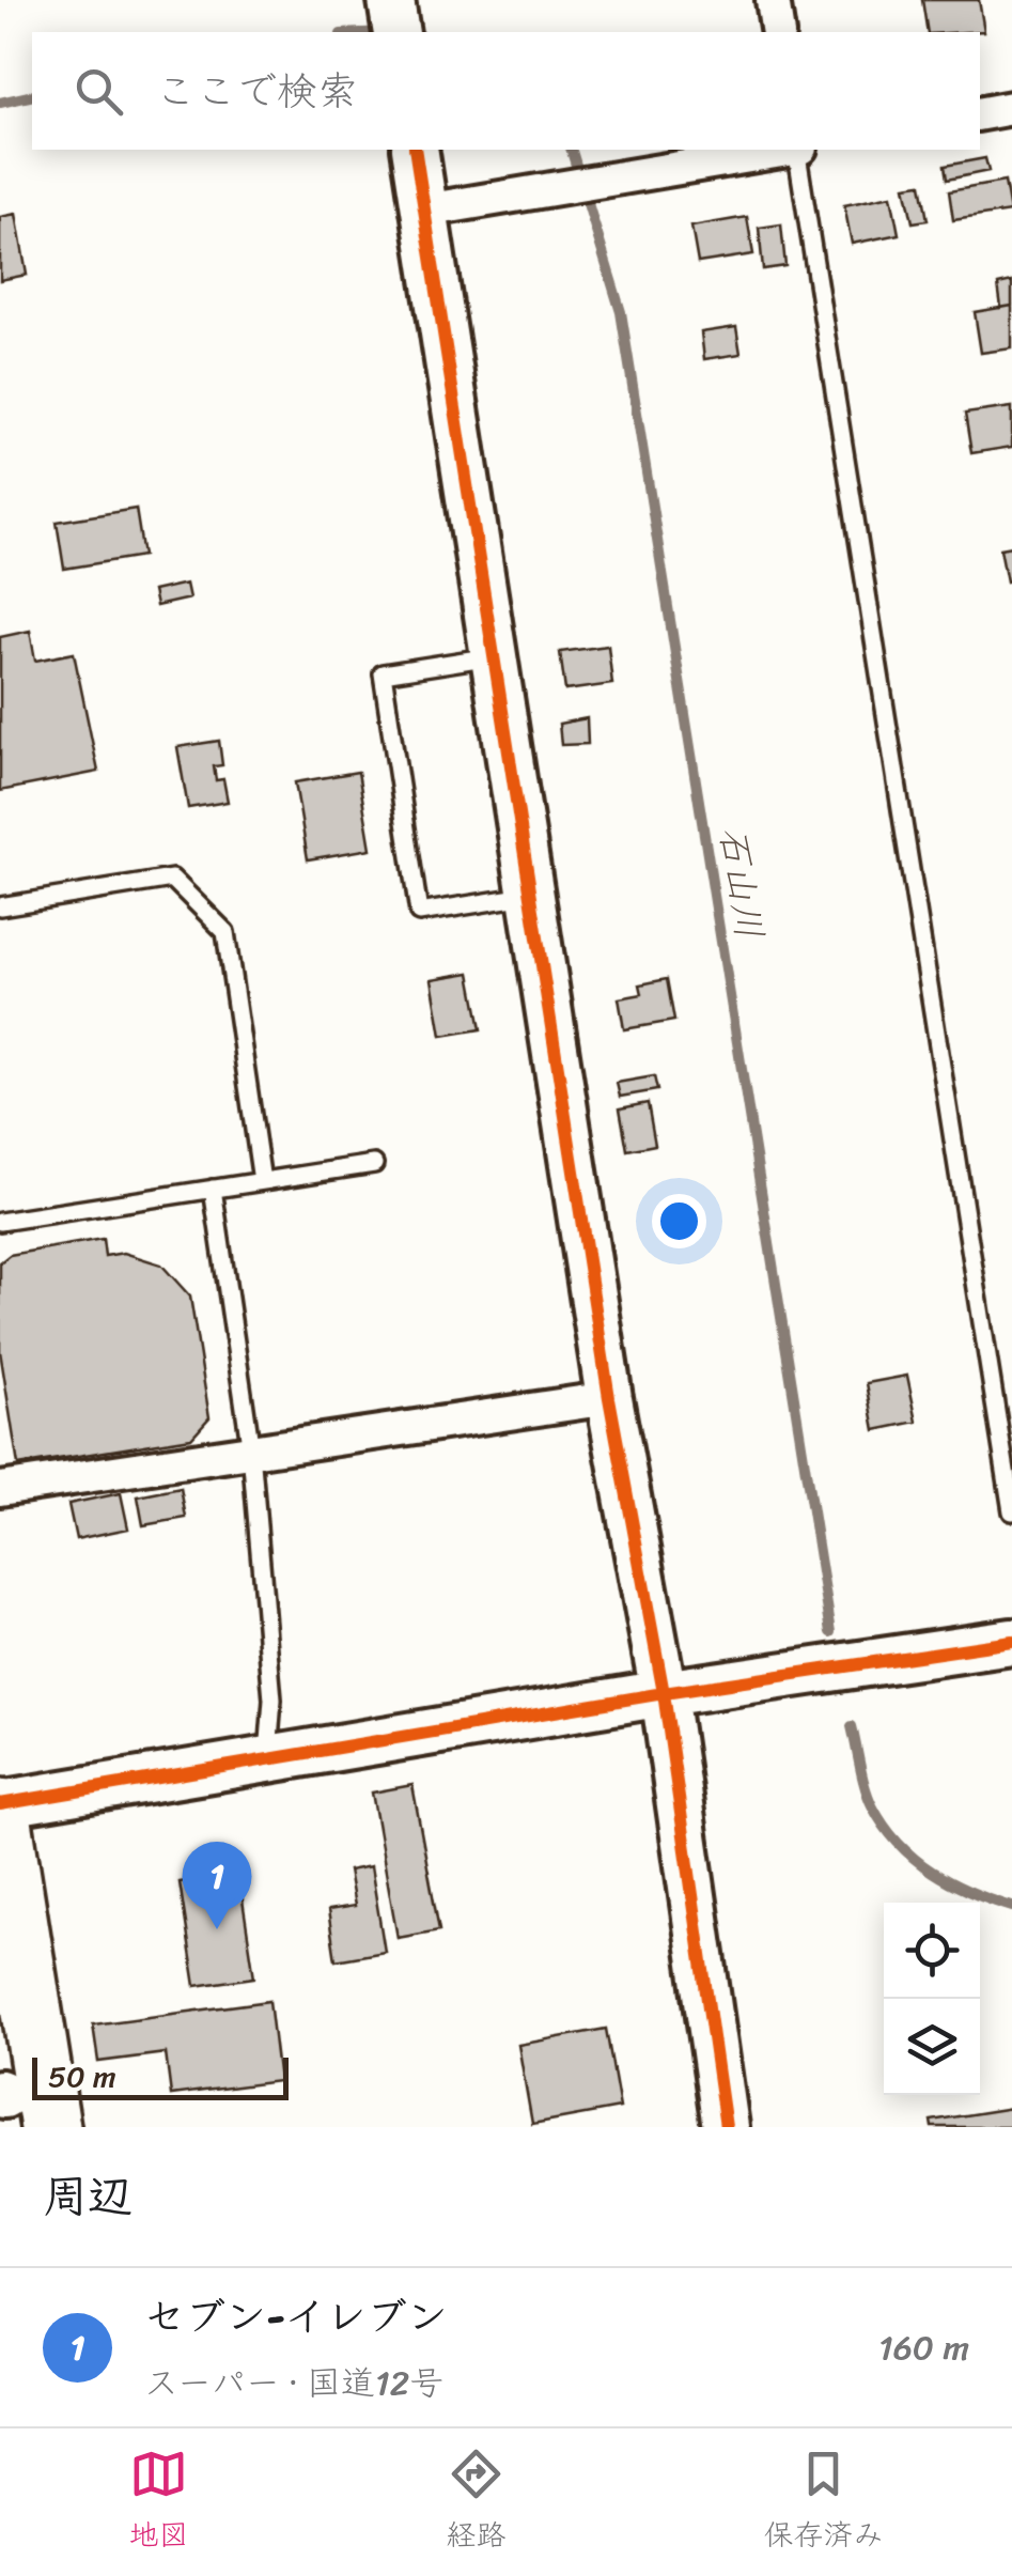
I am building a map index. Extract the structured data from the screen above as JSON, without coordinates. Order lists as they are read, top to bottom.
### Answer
{
  "water": ["石山川"],
  "scale_bar": "50 m",
  "page": {
    "search": "ここで検索",
    "pins": "1",
    "scale": "50 m",
    "heading": "周辺",
    "list": [
      {
        "mark": "1",
        "name": "セブン-イレブン",
        "note": "スーパー · 国道12号",
        "value": "160 m"
      }
    ],
    "nav": ["地図", "経路", "保存済み"]
  }
}
